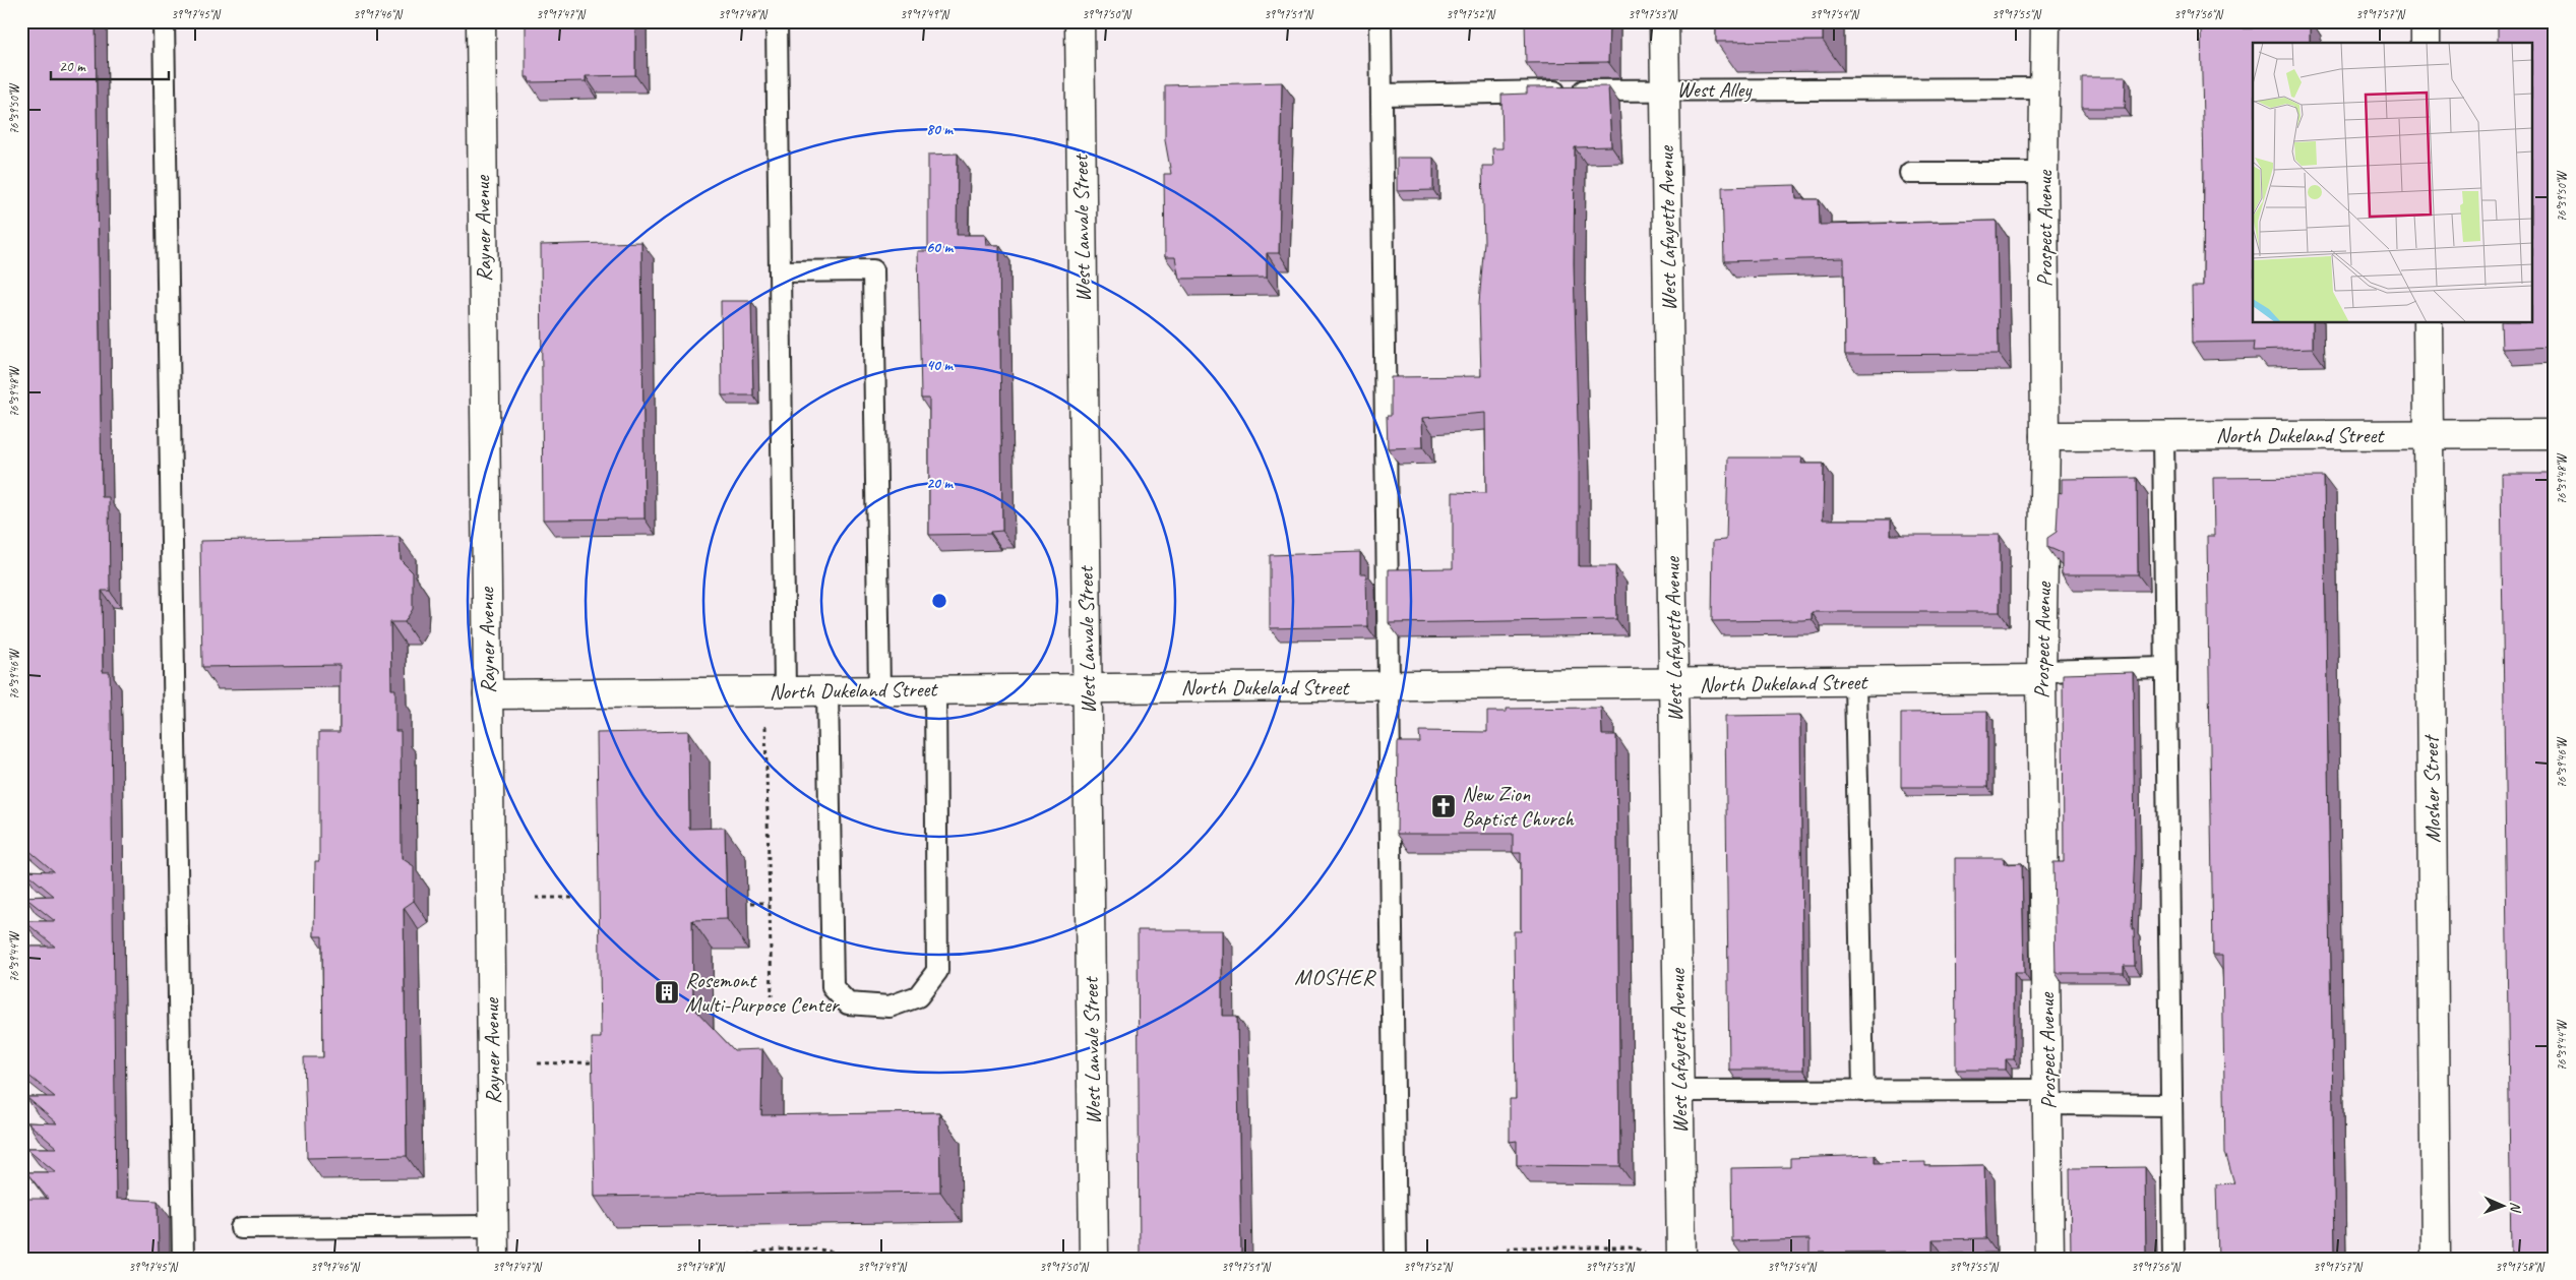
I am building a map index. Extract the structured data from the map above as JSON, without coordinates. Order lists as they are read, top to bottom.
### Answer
{
  "streets": {
    "street": [
      "Rayner Avenue",
      "West Lanvale Street",
      "West Lafayette Avenue",
      "Prospect Avenue",
      "North Dukeland Street",
      "Mosher Street"
    ],
    "lane": ["West Alley"]
  },
  "crossings": [
    ["West Alley", "West Lafayette Avenue"],
    ["West Alley", "Prospect Avenue"],
    ["Rayner Avenue", "North Dukeland Street"],
    ["West Lanvale Street", "North Dukeland Street"],
    ["West Lafayette Avenue", "North Dukeland Street"],
    ["Prospect Avenue", "North Dukeland Street"],
    ["North Dukeland Street", "Mosher Street"]
  ],
  "districts": ["MOSHER"],
  "places": {
    "church": ["New Zion Baptist Church"],
    "building": ["Rosemont Multi-Purpose Center"]
  },
  "scale_bar": "20 m",
  "north": "right",
  "coordinates": [
    "39°17'45\"N",
    "39°17'46\"N",
    "39°17'47\"N",
    "39°17'48\"N",
    "39°17'49\"N",
    "39°17'50\"N",
    "39°17'51\"N",
    "39°17'52\"N",
    "39°17'53\"N",
    "39°17'54\"N",
    "39°17'55\"N",
    "39°17'56\"N",
    "39°17'57\"N",
    "76°39'50\"W",
    "76°39'48\"W",
    "76°39'46\"W",
    "76°39'44\"W",
    "39°17'58\"N"
  ],
  "rings": [
    "80 m",
    "60 m",
    "40 m",
    "20 m"
  ]
}
